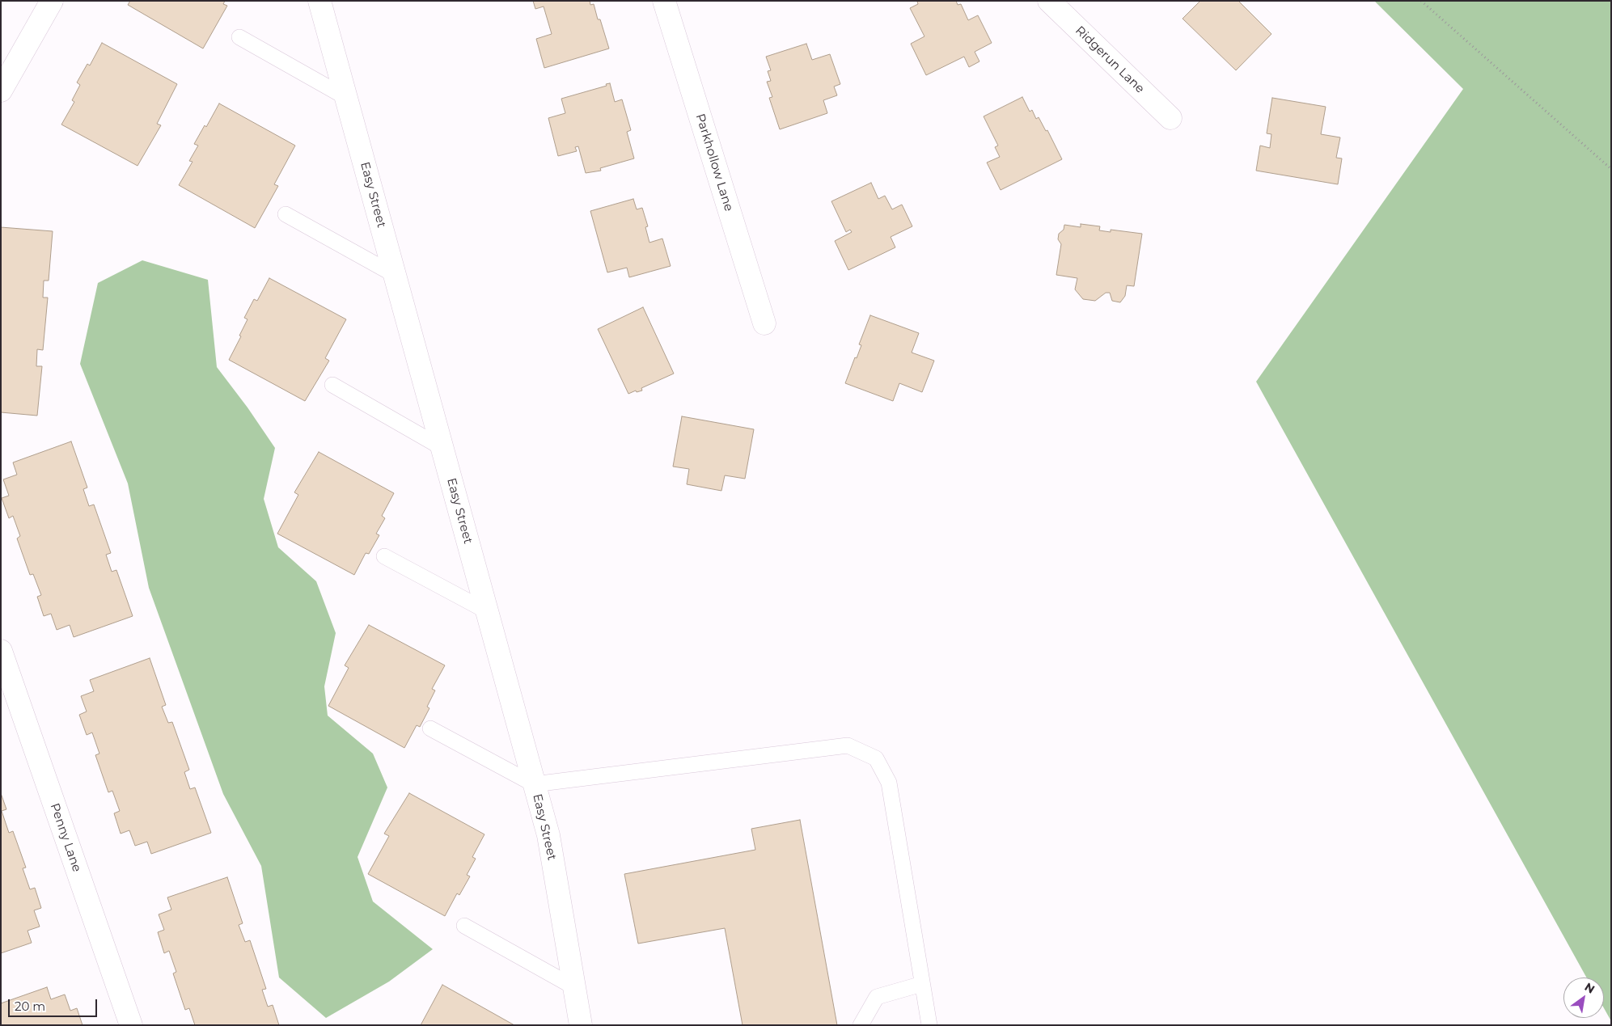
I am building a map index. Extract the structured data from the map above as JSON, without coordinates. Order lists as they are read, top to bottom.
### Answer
{
  "streets": {
    "street": [
      "Ridgerun Lane",
      "Parkhollow Lane",
      "Easy Street",
      "Penny Lane"
    ]
  },
  "scale_bar": "20 m",
  "north": "top right"
}
